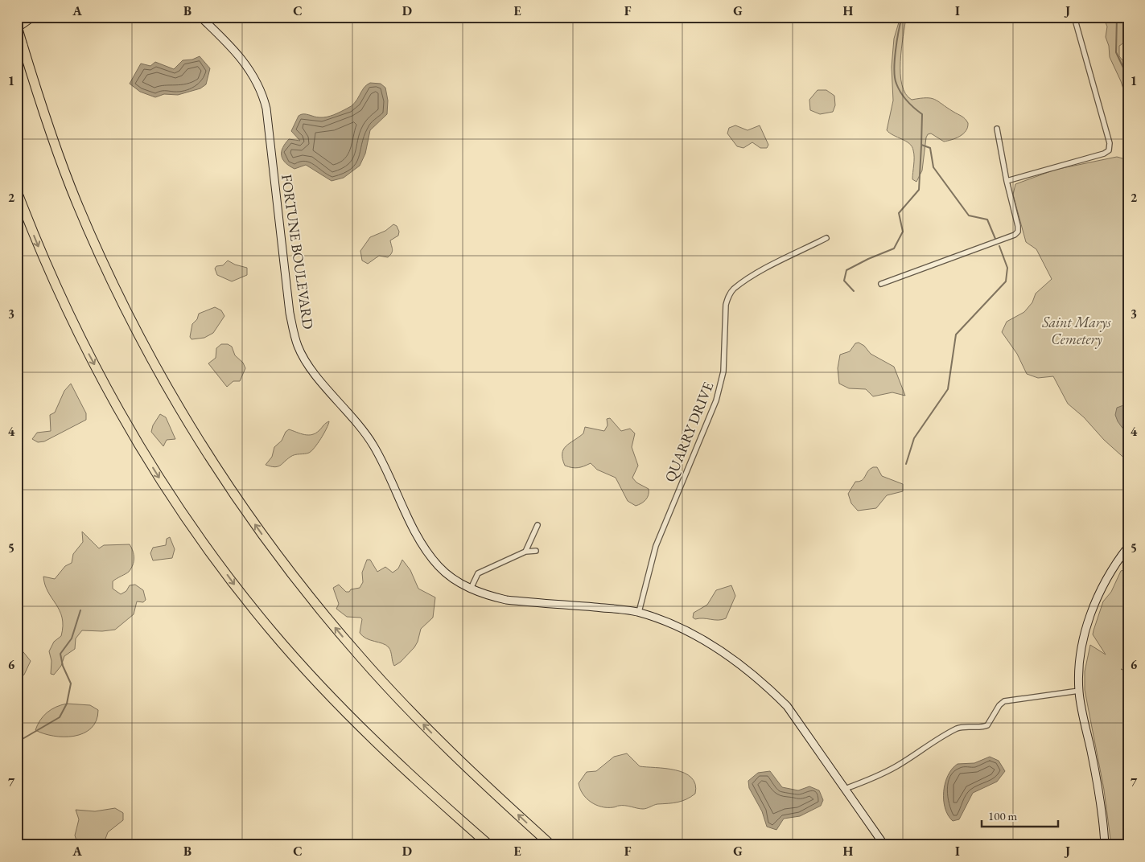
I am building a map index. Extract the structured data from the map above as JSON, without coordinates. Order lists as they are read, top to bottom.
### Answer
{
  "streets": {
    "main road": ["FORTUNE BOULEVARD"],
    "street": ["QUARRY DRIVE"]
  },
  "crossings": [
    ["FORTUNE BOULEVARD", "QUARRY DRIVE"]
  ],
  "parks": ["Saint Marys Cemetery"],
  "scale_bar": "100 m",
  "grid": {
    "columns": [
      "A",
      "B",
      "C",
      "D",
      "E",
      "F",
      "G",
      "H",
      "I",
      "J"
    ],
    "rows": [
      "1",
      "2",
      "3",
      "4",
      "5",
      "6",
      "7"
    ]
  }
}
